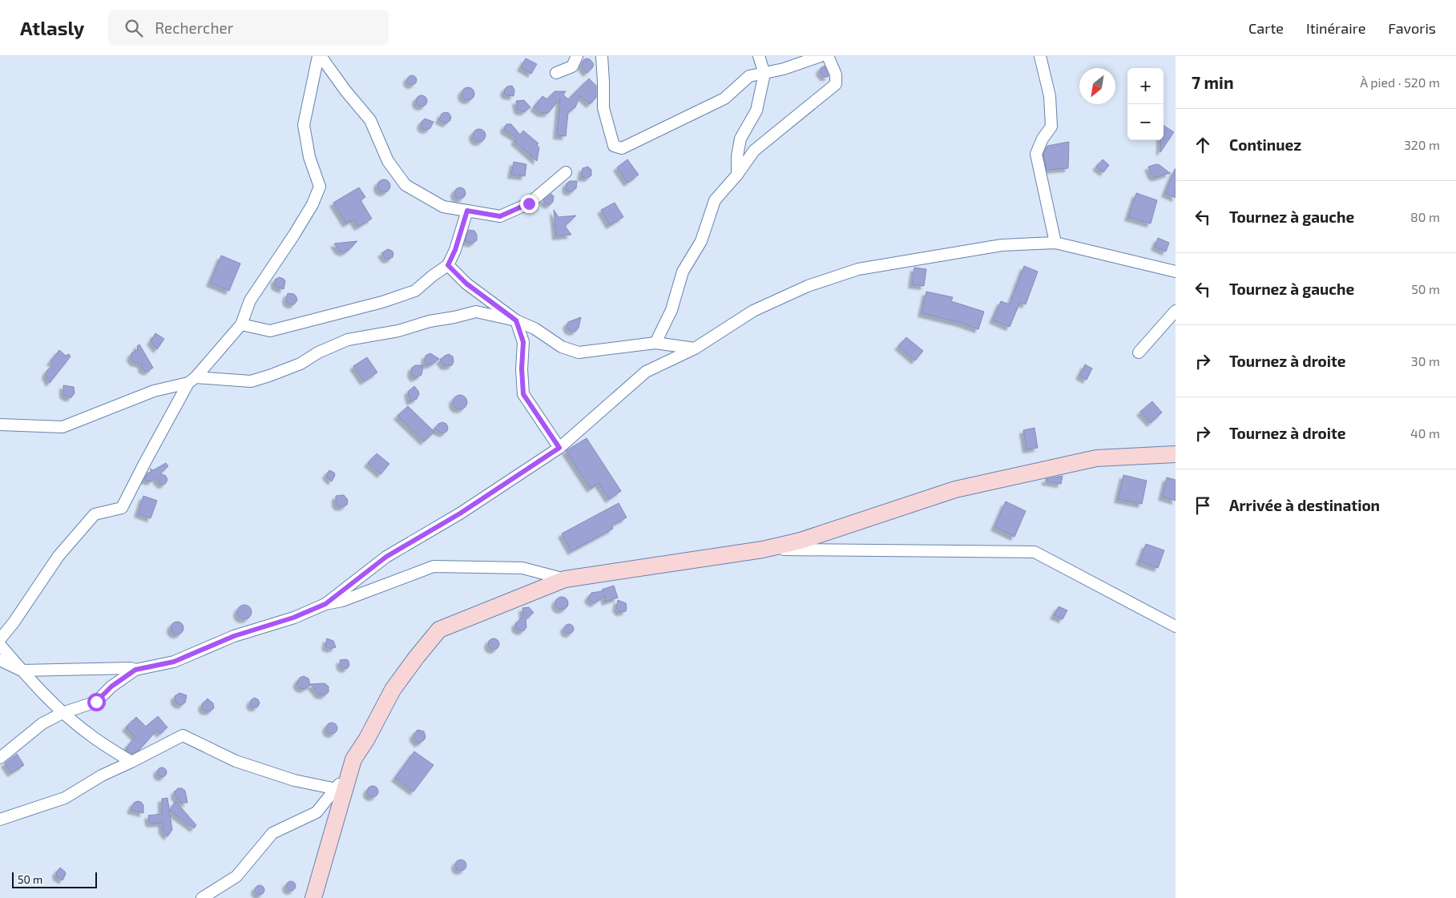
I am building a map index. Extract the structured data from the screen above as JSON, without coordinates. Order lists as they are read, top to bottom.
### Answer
{
  "scale_bar": "50 m",
  "north": "bottom left",
  "page": {
    "header": "Atlasly",
    "search": "Rechercher",
    "nav": ["Carte", "Itinéraire", "Favoris"],
    "heading": ["7 min", "À pied · 520 m"],
    "map_buttons": ["+", "−"],
    "list": [
      ["Continuez", "320 m"],
      ["Tournez à gauche", "80 m"],
      ["Tournez à gauche", "50 m"],
      ["Tournez à droite", "30 m"],
      ["Tournez à droite", "40 m"],
      "Arrivée à destination"
    ],
    "scale": "50 m"
  }
}
